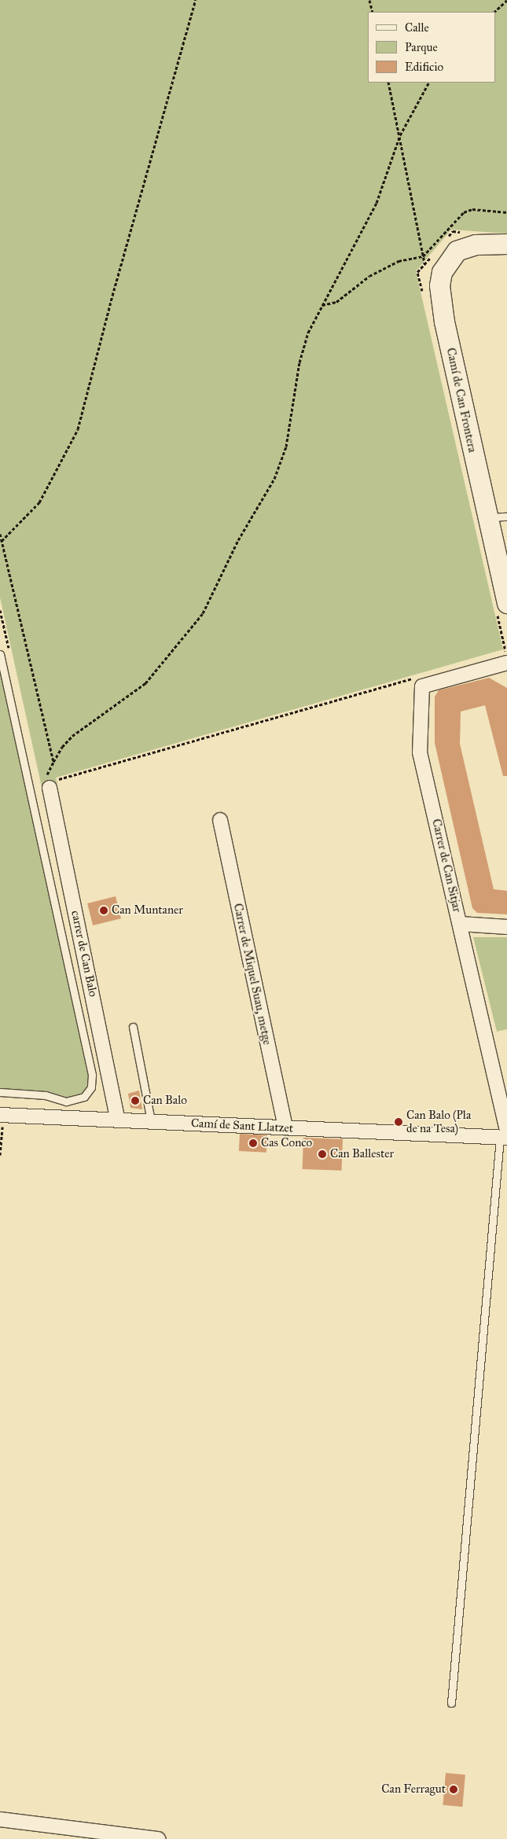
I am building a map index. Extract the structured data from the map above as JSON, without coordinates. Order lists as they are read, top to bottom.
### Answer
{
  "streets": {
    "street": [
      "Camí de Can Frontera",
      "Carrer de Can Sitjar",
      "carrer de Can Balo",
      "Carrer de Miquel Suau, metge",
      "Camí de Sant Llatzet"
    ]
  },
  "crossings": [
    ["Carrer de Can Sitjar", "Camí de Sant Llatzet"],
    ["carrer de Can Balo", "Camí de Sant Llatzet"],
    ["Carrer de Miquel Suau, metge", "Camí de Sant Llatzet"]
  ],
  "places": [
    "Can Muntaner",
    "Can Balo",
    "Can Balo (Pla de na Tesa)",
    "Cas Conco",
    "Can Ballester",
    "Can Ferragut"
  ],
  "legend": ["Calle", "Parque", "Edificio"]
}
